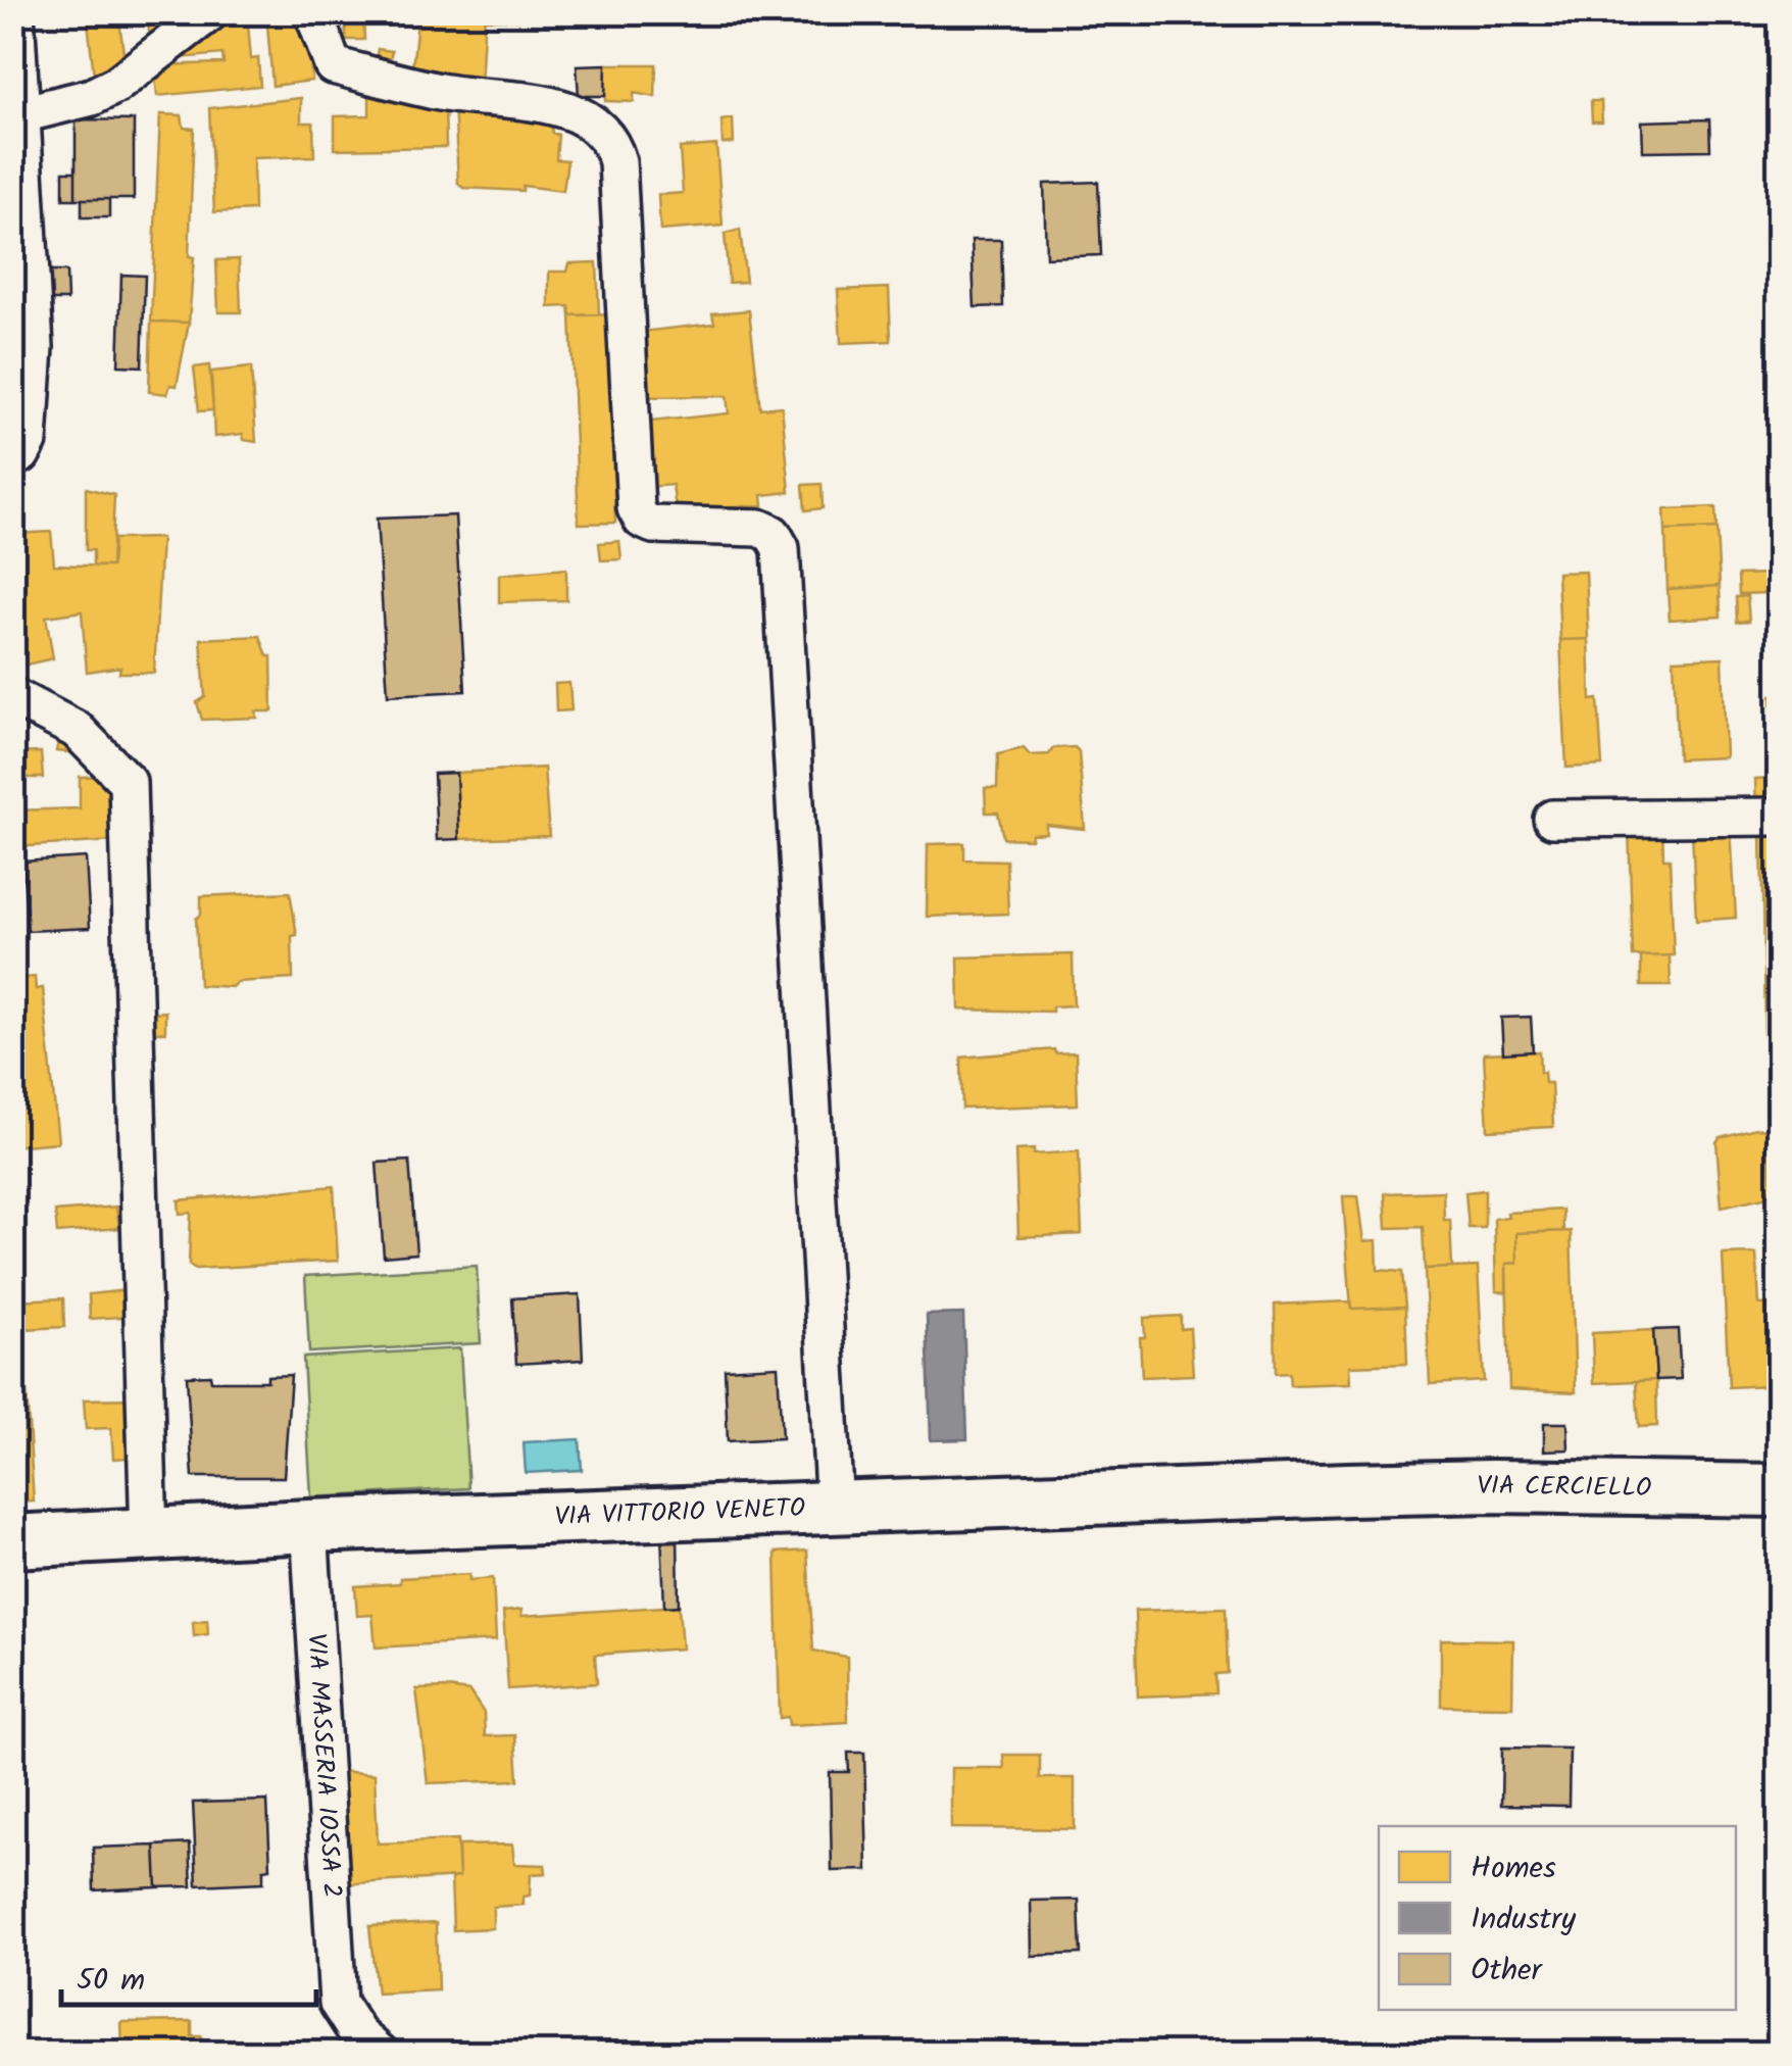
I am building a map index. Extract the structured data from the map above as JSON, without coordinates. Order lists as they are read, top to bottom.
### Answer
{
  "streets": {
    "street": ["VIA CERCIELLO", "VIA VITTORIO VENETO", "VIA MASSERIA IOSSA 2"]
  },
  "crossings": [
    ["VIA CERCIELLO", "VIA VITTORIO VENETO"],
    ["VIA VITTORIO VENETO", "VIA MASSERIA IOSSA 2"]
  ],
  "legend": ["Homes", "Industry", "Other"],
  "scale_bar": "50 m"
}
